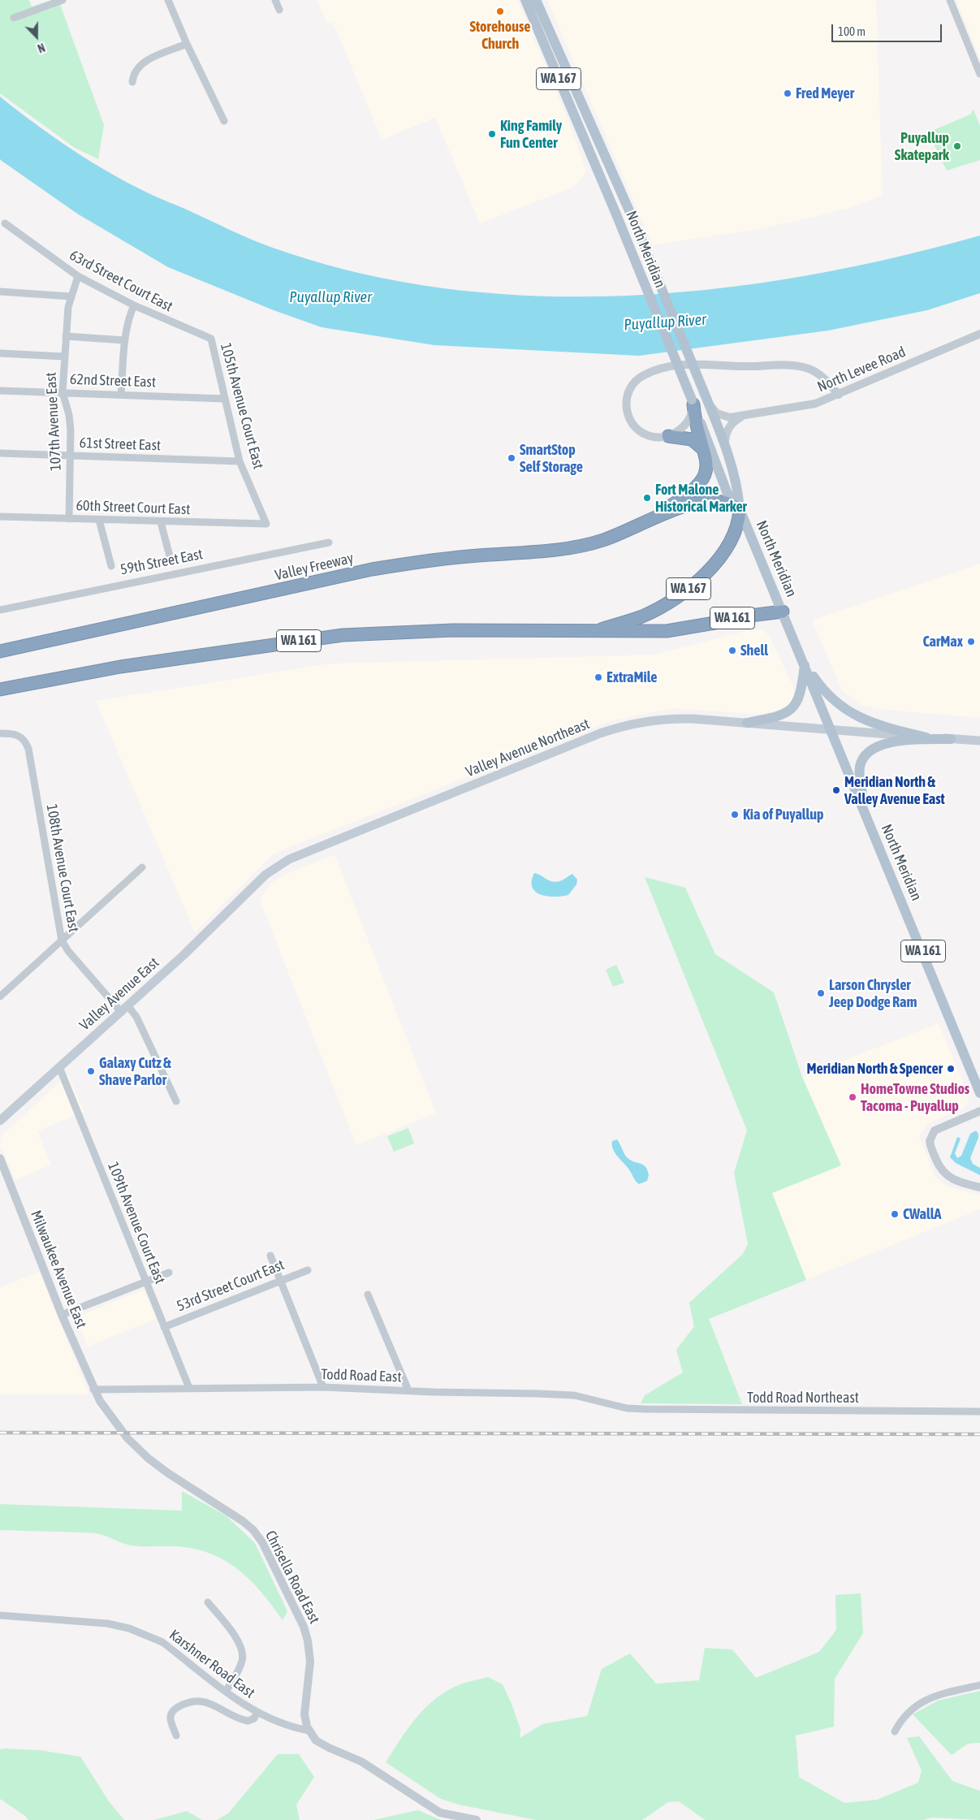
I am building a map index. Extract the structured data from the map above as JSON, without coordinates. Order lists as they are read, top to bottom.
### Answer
{
  "streets": {
    "highway": ["WA 167", "Valley Freeway", "WA 161"],
    "main road": ["North Meridian", "Valley Avenue Northeast", "Valley Avenue East"],
    "street": [
      "63rd Street Court East",
      "North Levee Road",
      "62nd Street East",
      "105th Avenue Court East",
      "107th Avenue East",
      "61st Street East",
      "60th Street Court East",
      "59th Street East",
      "108th Avenue Court East",
      "109th Avenue Court East",
      "Milwaukee Avenue East",
      "53rd Street Court East",
      "Todd Road East",
      "Todd Road Northeast",
      "Chrisella Road East",
      "Karshner Road East"
    ]
  },
  "crossings": [
    ["WA 167", "North Meridian"],
    ["WA 167", "Valley Freeway"],
    ["WA 167", "WA 161"],
    ["North Meridian", "North Levee Road"],
    ["North Meridian", "WA 161"],
    ["North Meridian", "Valley Avenue Northeast"],
    ["63rd Street Court East", "105th Avenue Court East"],
    ["63rd Street Court East", "107th Avenue East"],
    ["62nd Street East", "105th Avenue Court East"],
    ["62nd Street East", "107th Avenue East"],
    ["105th Avenue Court East", "61st Street East"],
    ["105th Avenue Court East", "60th Street Court East"],
    ["107th Avenue East", "61st Street East"],
    ["107th Avenue East", "60th Street Court East"],
    ["Valley Avenue Northeast", "Valley Avenue East"],
    ["108th Avenue Court East", "Valley Avenue East"],
    ["Valley Avenue East", "109th Avenue Court East"],
    ["109th Avenue Court East", "53rd Street Court East"],
    ["109th Avenue Court East", "Todd Road East"],
    ["Milwaukee Avenue East", "Todd Road East"],
    ["Milwaukee Avenue East", "Chrisella Road East"],
    ["Todd Road East", "Todd Road Northeast"],
    ["Todd Road East", "Chrisella Road East"],
    ["Chrisella Road East", "Karshner Road East"]
  ],
  "water": ["Puyallup River"],
  "places": [
    "Storehouse Church",
    "Fred Meyer",
    "King Family Fun Center",
    "Puyallup Skatepark",
    "SmartStop Self Storage",
    "Fort Malone Historical Marker",
    "CarMax",
    "Shell",
    "ExtraMile",
    "Meridian North & Valley Avenue East",
    "Kia of Puyallup",
    "Larson Chrysler Jeep Dodge Ram",
    "Meridian North & Spencer",
    "Galaxy Cutz & Shave Parlor",
    "HomeTowne Studios Tacoma - Puyallup",
    "CWallA"
  ],
  "scale_bar": "100 m",
  "north": "bottom"
}
